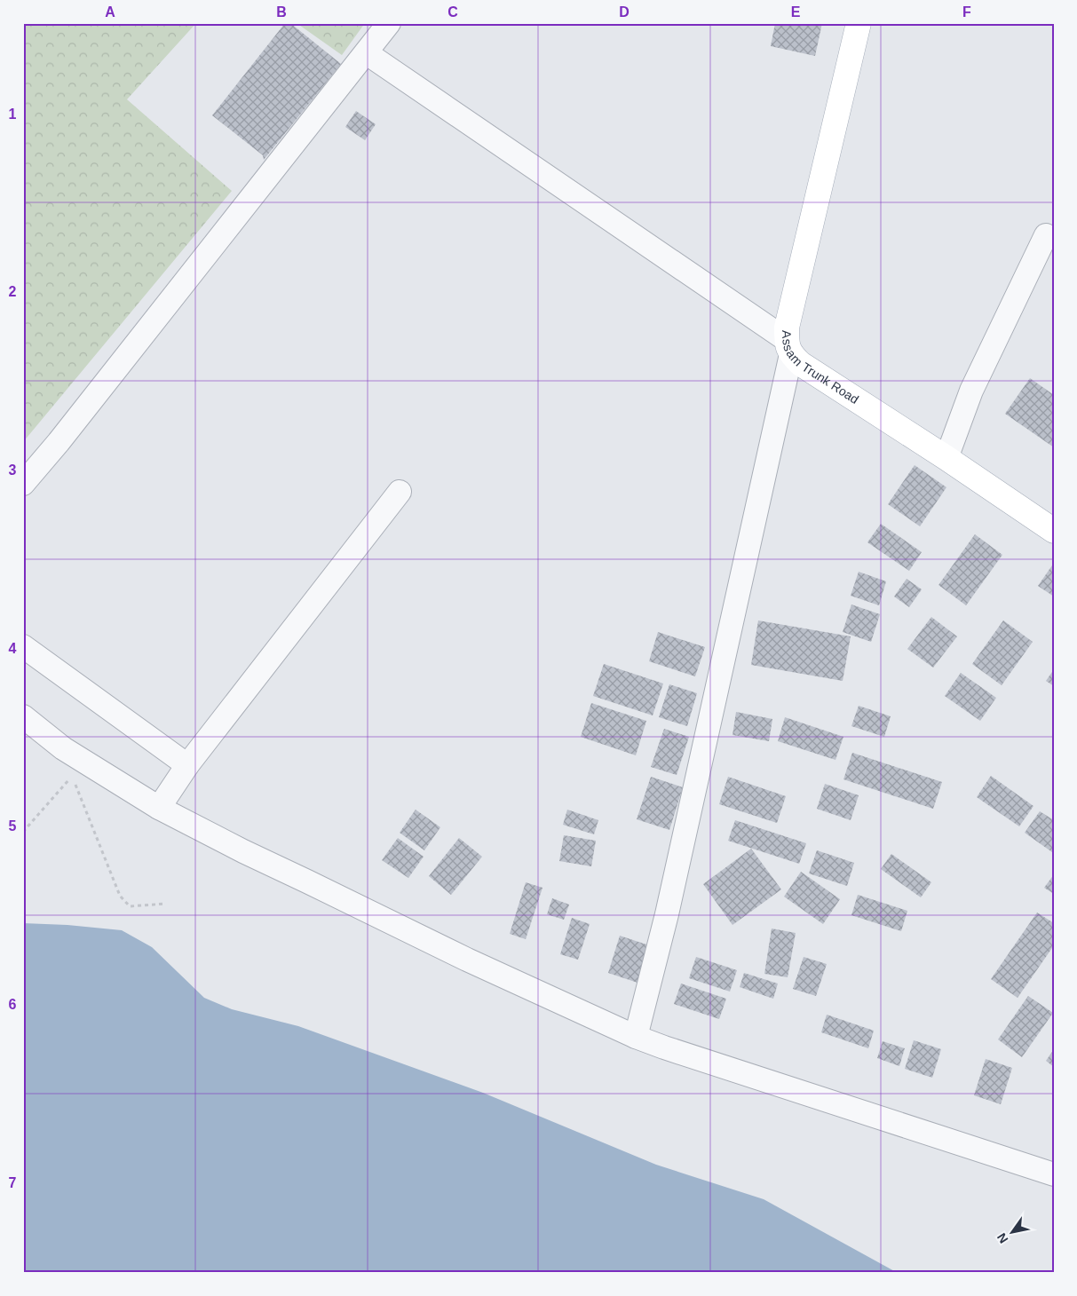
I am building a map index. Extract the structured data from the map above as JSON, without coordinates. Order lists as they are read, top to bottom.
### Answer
{
  "streets": {
    "main road": ["Assam Trunk Road"]
  },
  "north": "bottom left",
  "grid": {
    "columns": [
      "A",
      "B",
      "C",
      "D",
      "E",
      "F"
    ],
    "rows": [
      "1",
      "2",
      "3",
      "4",
      "5",
      "6",
      "7"
    ]
  }
}
